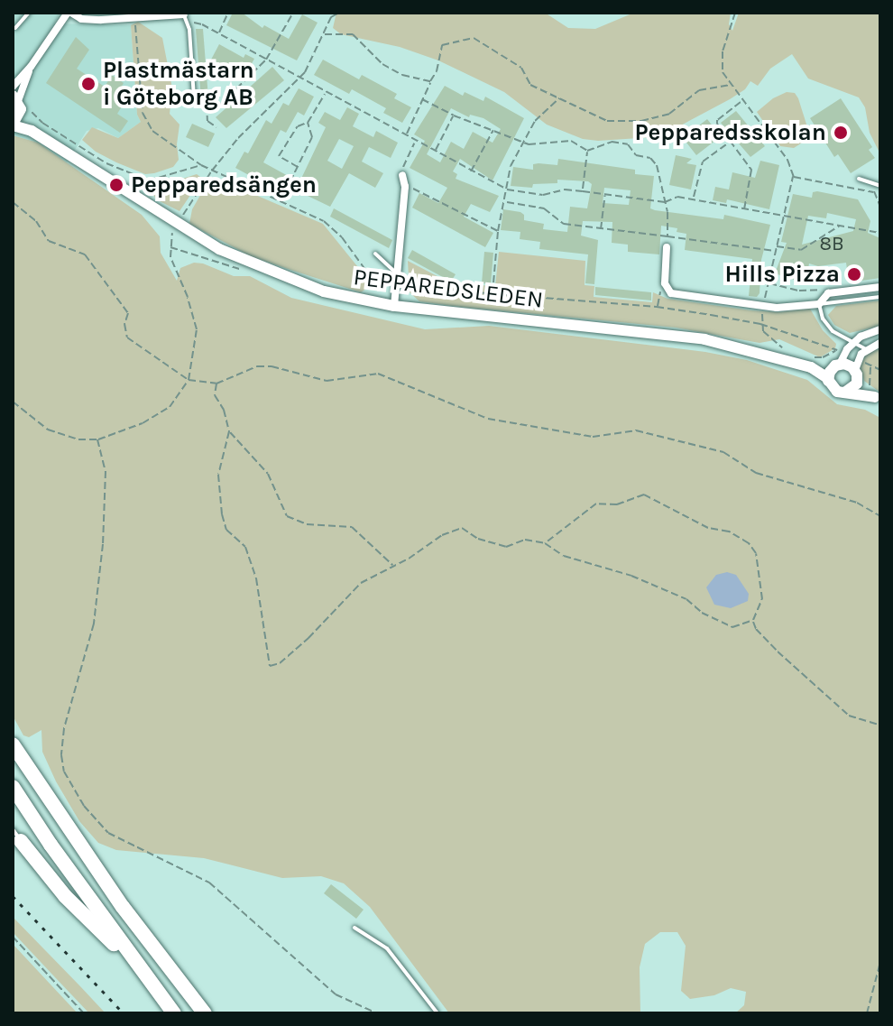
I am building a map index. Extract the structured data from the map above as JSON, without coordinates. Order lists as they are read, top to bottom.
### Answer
{
  "streets": {
    "street": ["PEPPAREDSLEDEN"]
  },
  "places": [
    "Plastmästarn i Göteborg AB",
    "Pepparedsskolan",
    "Pepparedsängen",
    "Hills Pizza"
  ],
  "house_numbers": ["8B"]
}
